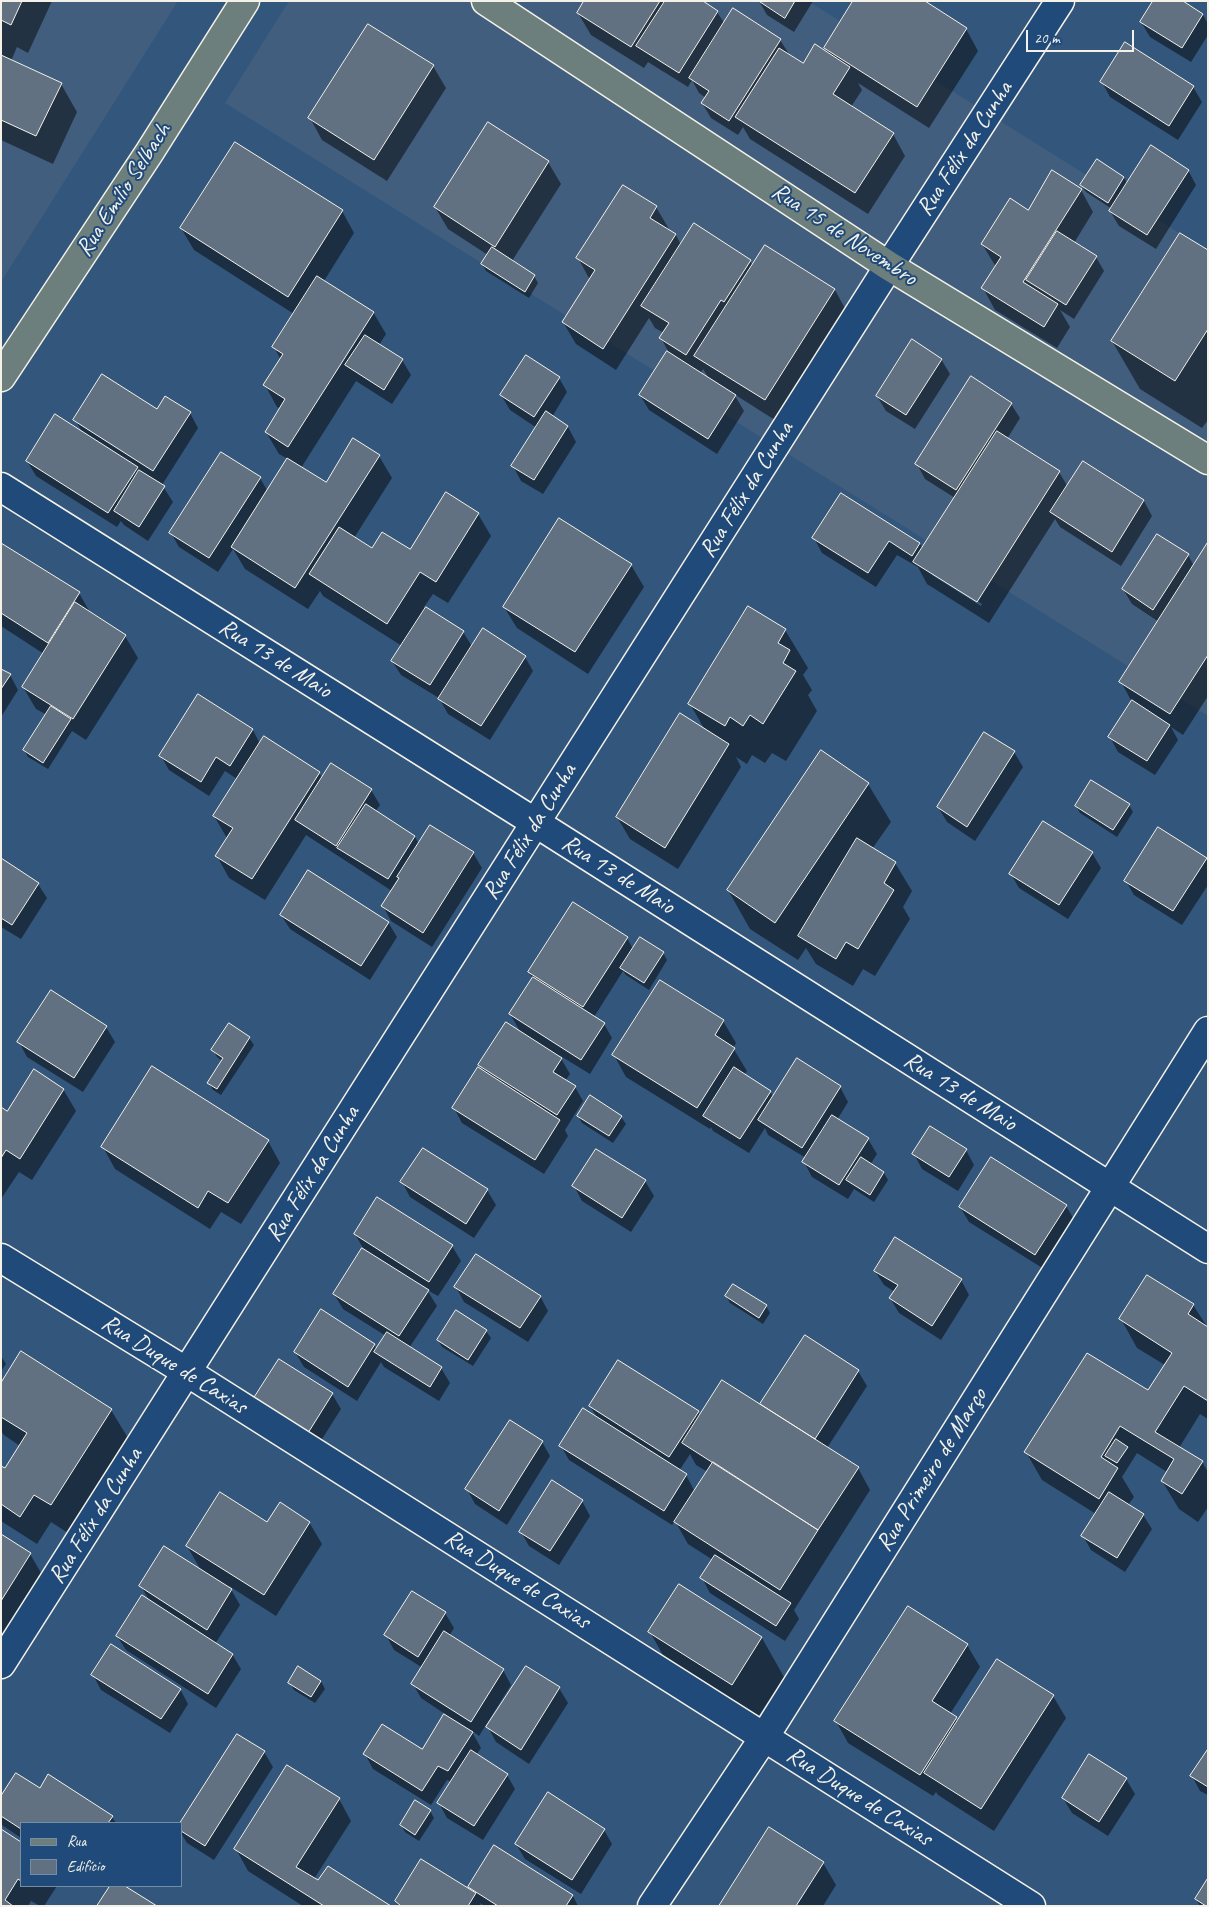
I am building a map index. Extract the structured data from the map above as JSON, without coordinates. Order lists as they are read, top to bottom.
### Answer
{
  "streets": {
    "main road": ["Rua Emílio Selbach", "Rua 15 de Novembro"],
    "street": [
      "Rua Félix da Cunha",
      "Rua 13 de Maio",
      "Rua Duque de Caxias",
      "Rua Primeiro de Março"
    ]
  },
  "crossings": [
    ["Rua Félix da Cunha", "Rua 15 de Novembro"],
    ["Rua Félix da Cunha", "Rua 13 de Maio"],
    ["Rua Félix da Cunha", "Rua Duque de Caxias"],
    ["Rua 13 de Maio", "Rua Primeiro de Março"],
    ["Rua Duque de Caxias", "Rua Primeiro de Março"]
  ],
  "legend": ["Rua", "Edifício"],
  "scale_bar": "20 m"
}
